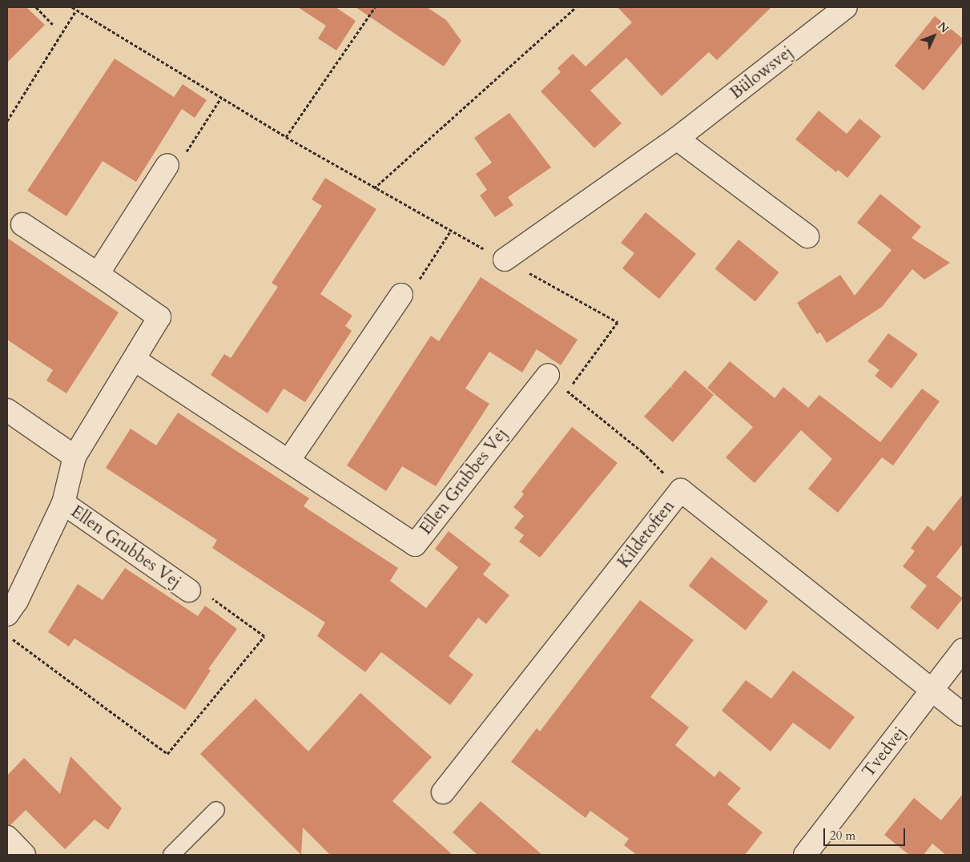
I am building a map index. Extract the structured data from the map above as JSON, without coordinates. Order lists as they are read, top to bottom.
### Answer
{
  "streets": {
    "street": [
      "Bülowsvej",
      "Ellen Grubbes Vej",
      "Kildetoften",
      "Tvedvej"
    ]
  },
  "crossings": [
    ["Kildetoften", "Tvedvej"]
  ],
  "scale_bar": "20 m",
  "north": "top right"
}
